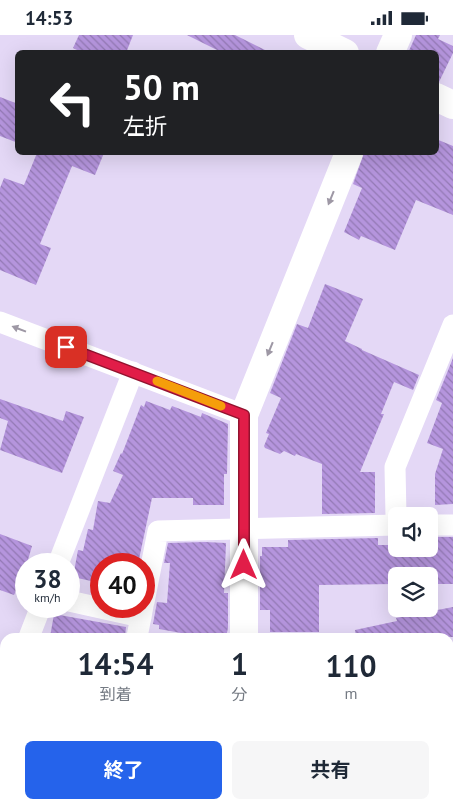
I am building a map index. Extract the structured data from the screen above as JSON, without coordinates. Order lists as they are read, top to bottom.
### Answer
{
  "page": {
    "status": "14:53",
    "turn": ["50 m", "左折"],
    "speed": "38 km/h",
    "limit": "40",
    "eta": [
      "14:54",
      "到着",
      "1",
      "分",
      "110",
      "m"
    ],
    "buttons": ["終了", "共有"]
  }
}
